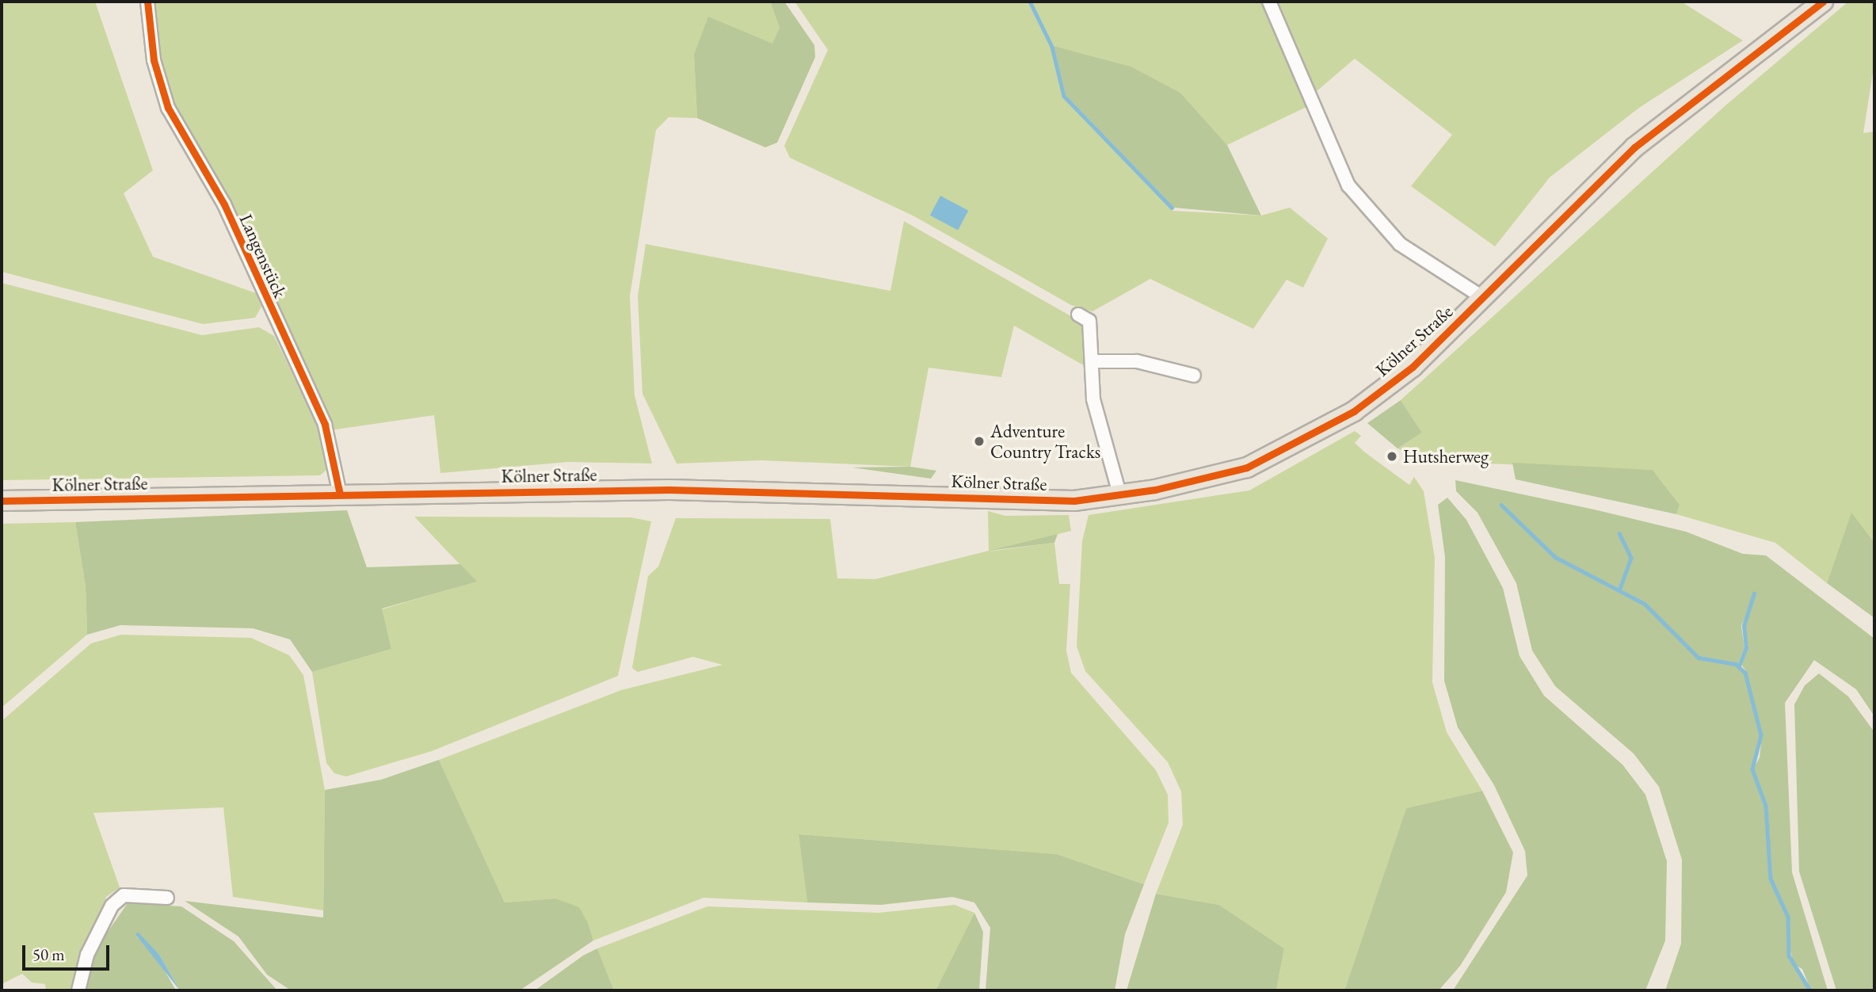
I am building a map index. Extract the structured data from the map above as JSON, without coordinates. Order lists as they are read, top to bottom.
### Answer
{
  "streets": {
    "main road": ["Kölner Straße"],
    "street": ["Langenstück"]
  },
  "crossings": [
    ["Langenstück", "Kölner Straße"]
  ],
  "places": ["Adventure Country Tracks", "Hutsherweg"],
  "scale_bar": "50 m"
}
